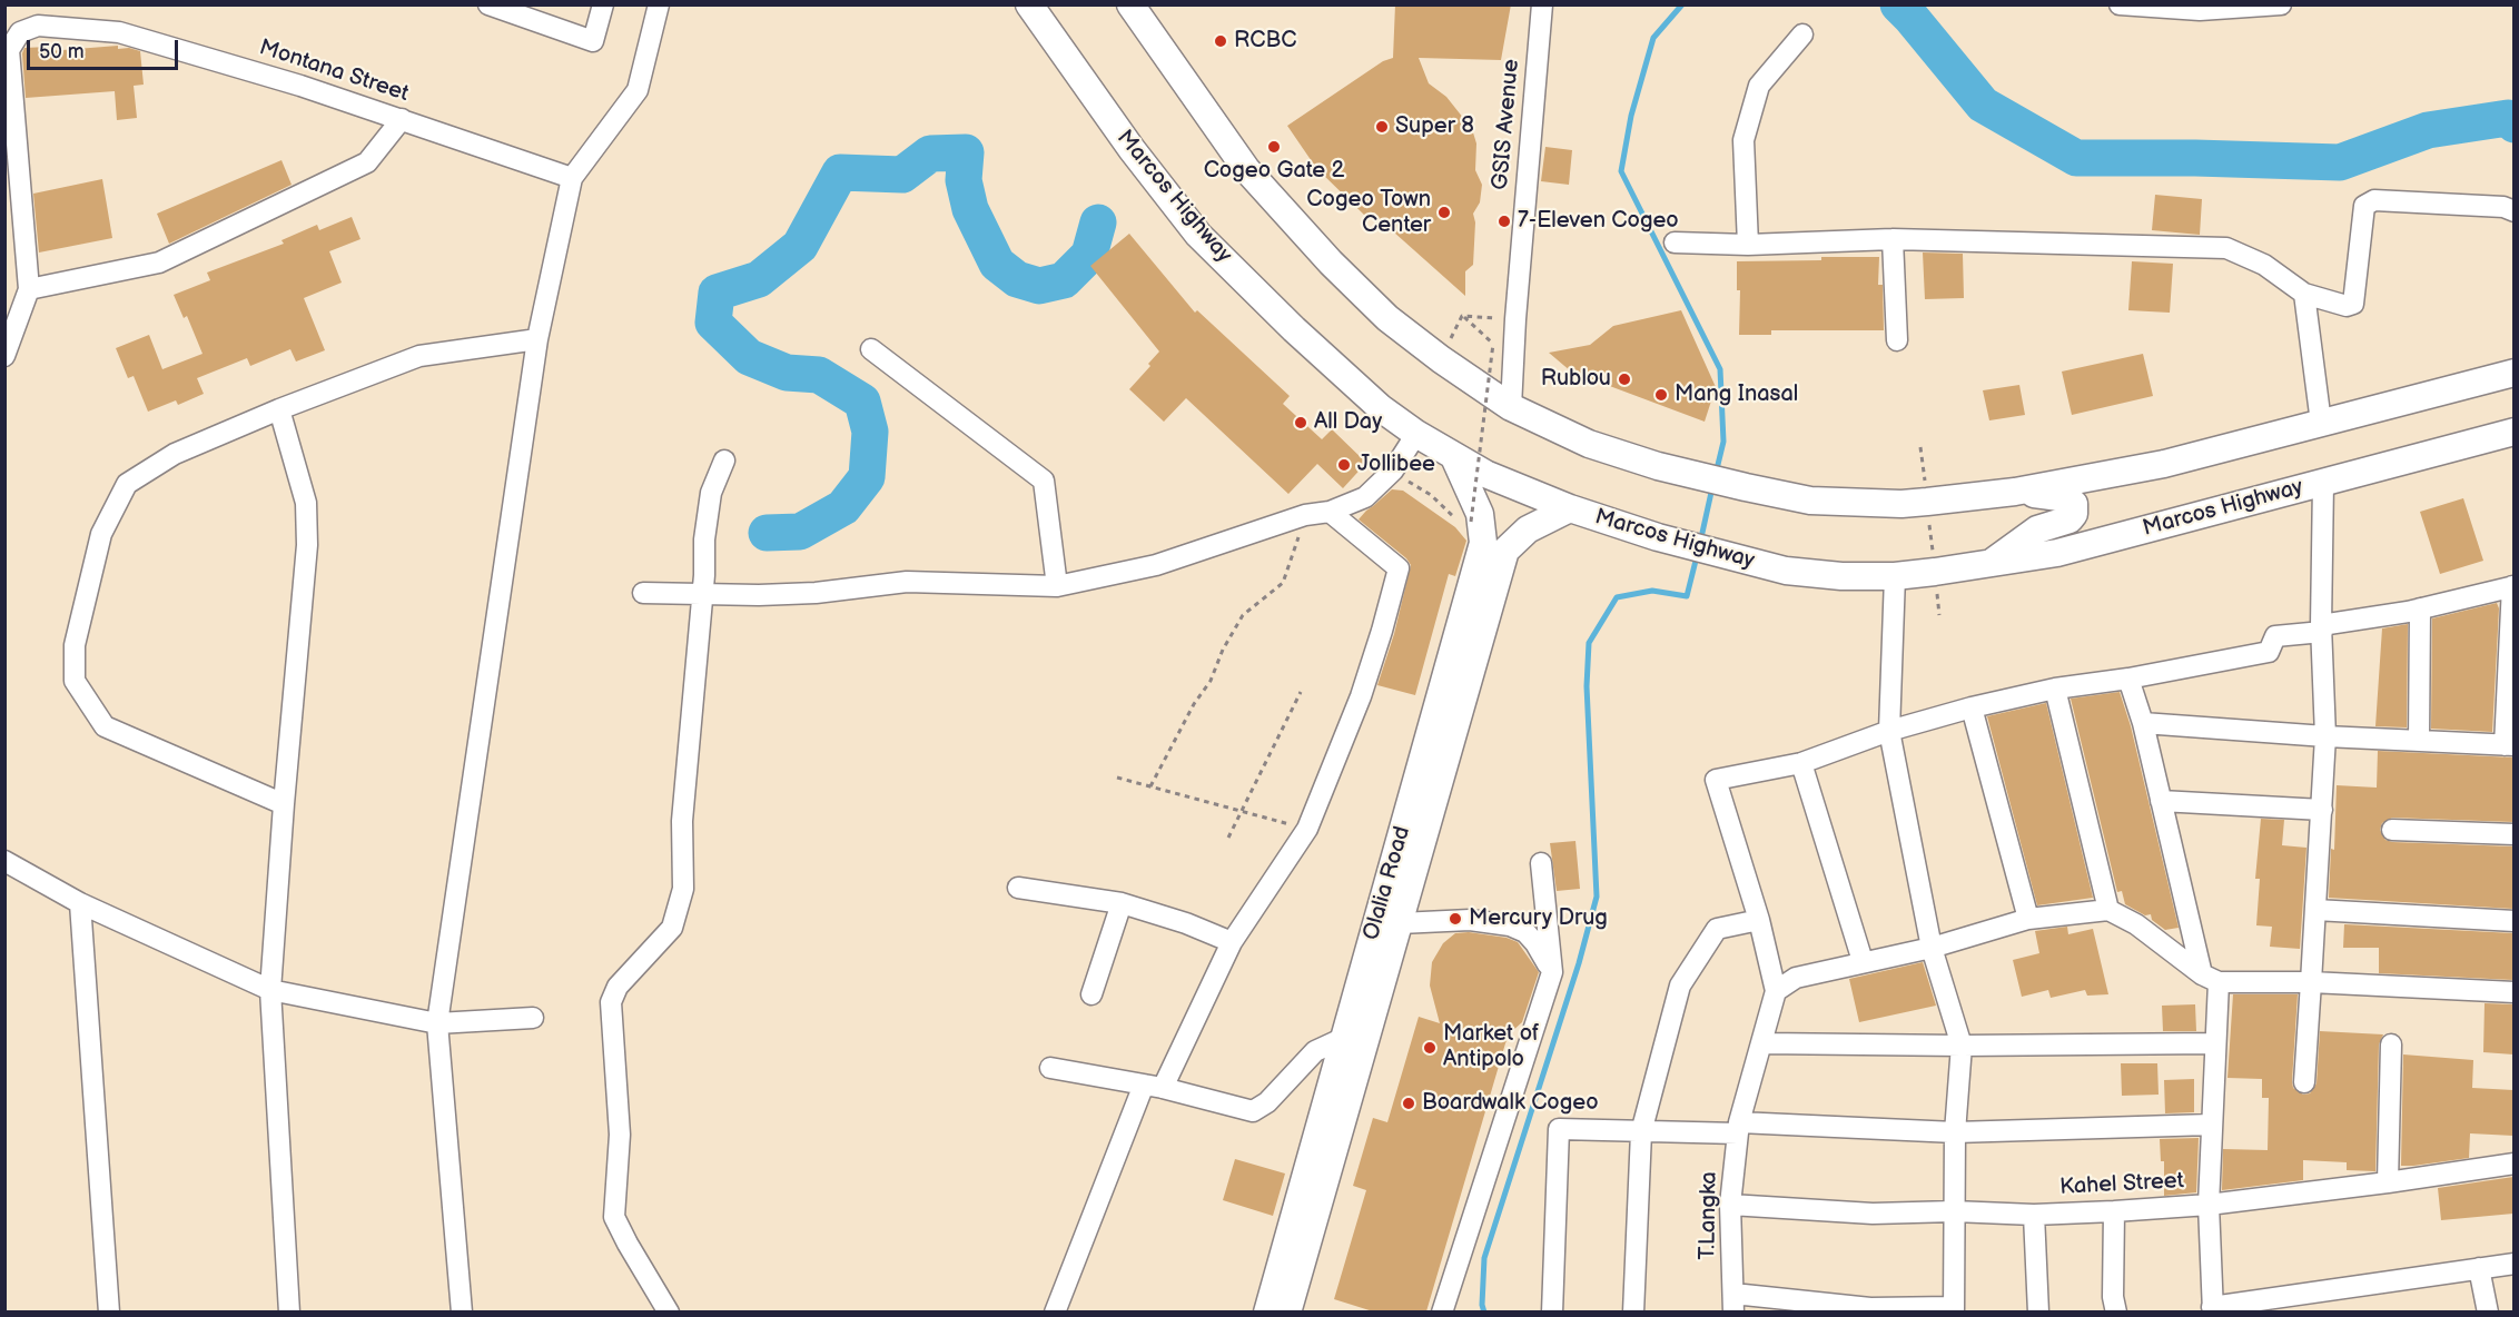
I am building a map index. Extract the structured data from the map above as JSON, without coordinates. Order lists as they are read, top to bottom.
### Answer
{
  "streets": {
    "main road": ["Marcos Highway", "Olalia Road"],
    "street": [
      "Montana Street",
      "GSIS Avenue",
      "Kahel Street",
      "T.Langka"
    ]
  },
  "crossings": [
    ["Marcos Highway", "Olalia Road"],
    ["Kahel Street", "T.Langka"]
  ],
  "places": [
    "RCBC",
    "Super 8",
    "Cogeo Gate 2",
    "Cogeo Town Center",
    "7-Eleven Cogeo",
    "Rublou",
    "Mang Inasal",
    "All Day",
    "Jollibee",
    "Mercury Drug",
    "Market of Antipolo",
    "Boardwalk Cogeo"
  ],
  "scale_bar": "50 m"
}
